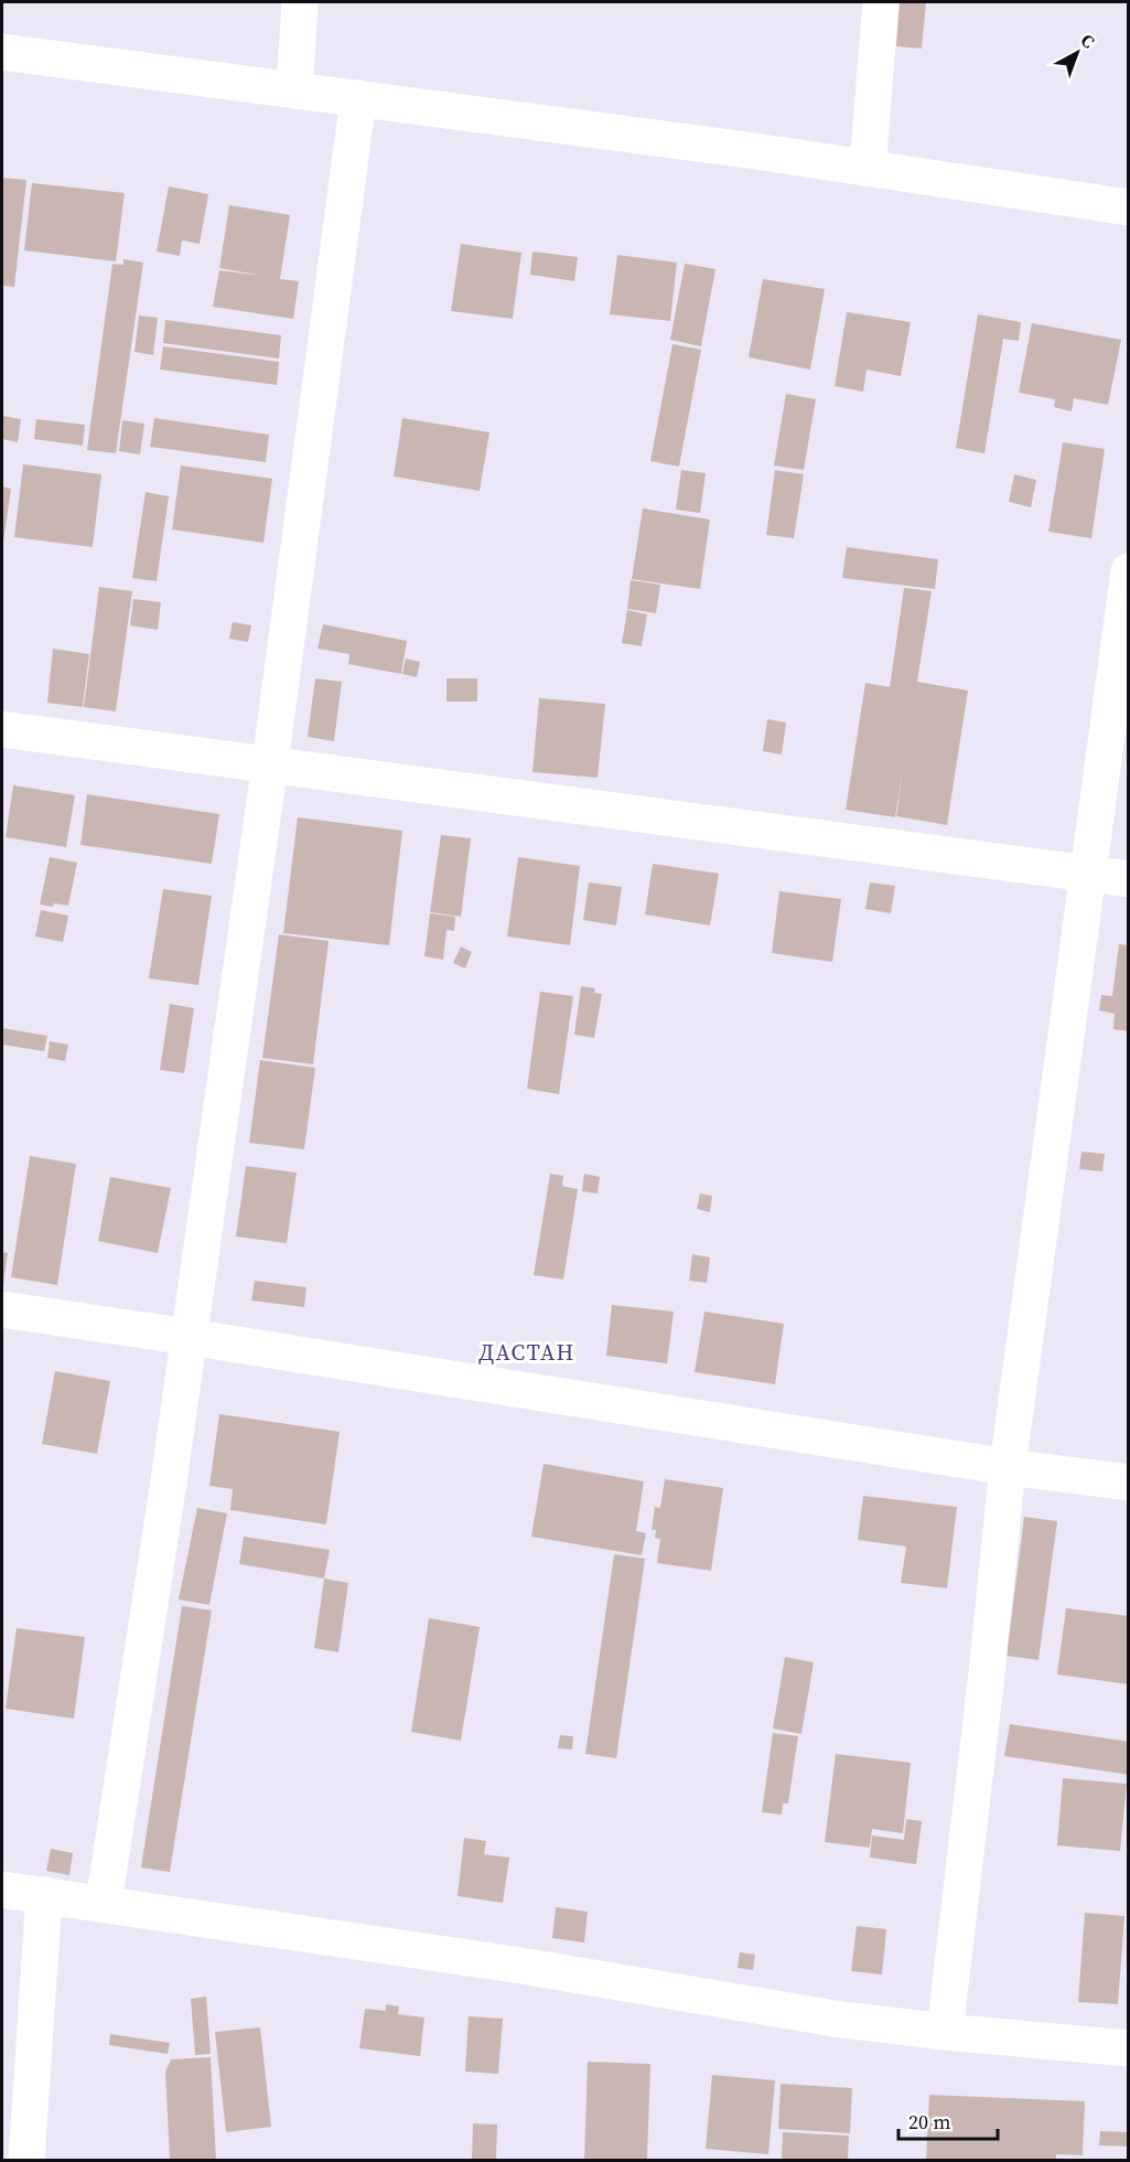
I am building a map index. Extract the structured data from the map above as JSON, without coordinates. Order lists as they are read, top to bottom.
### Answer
{
  "districts": ["ДАСТАН"],
  "scale_bar": "20 m",
  "north": "top right"
}
